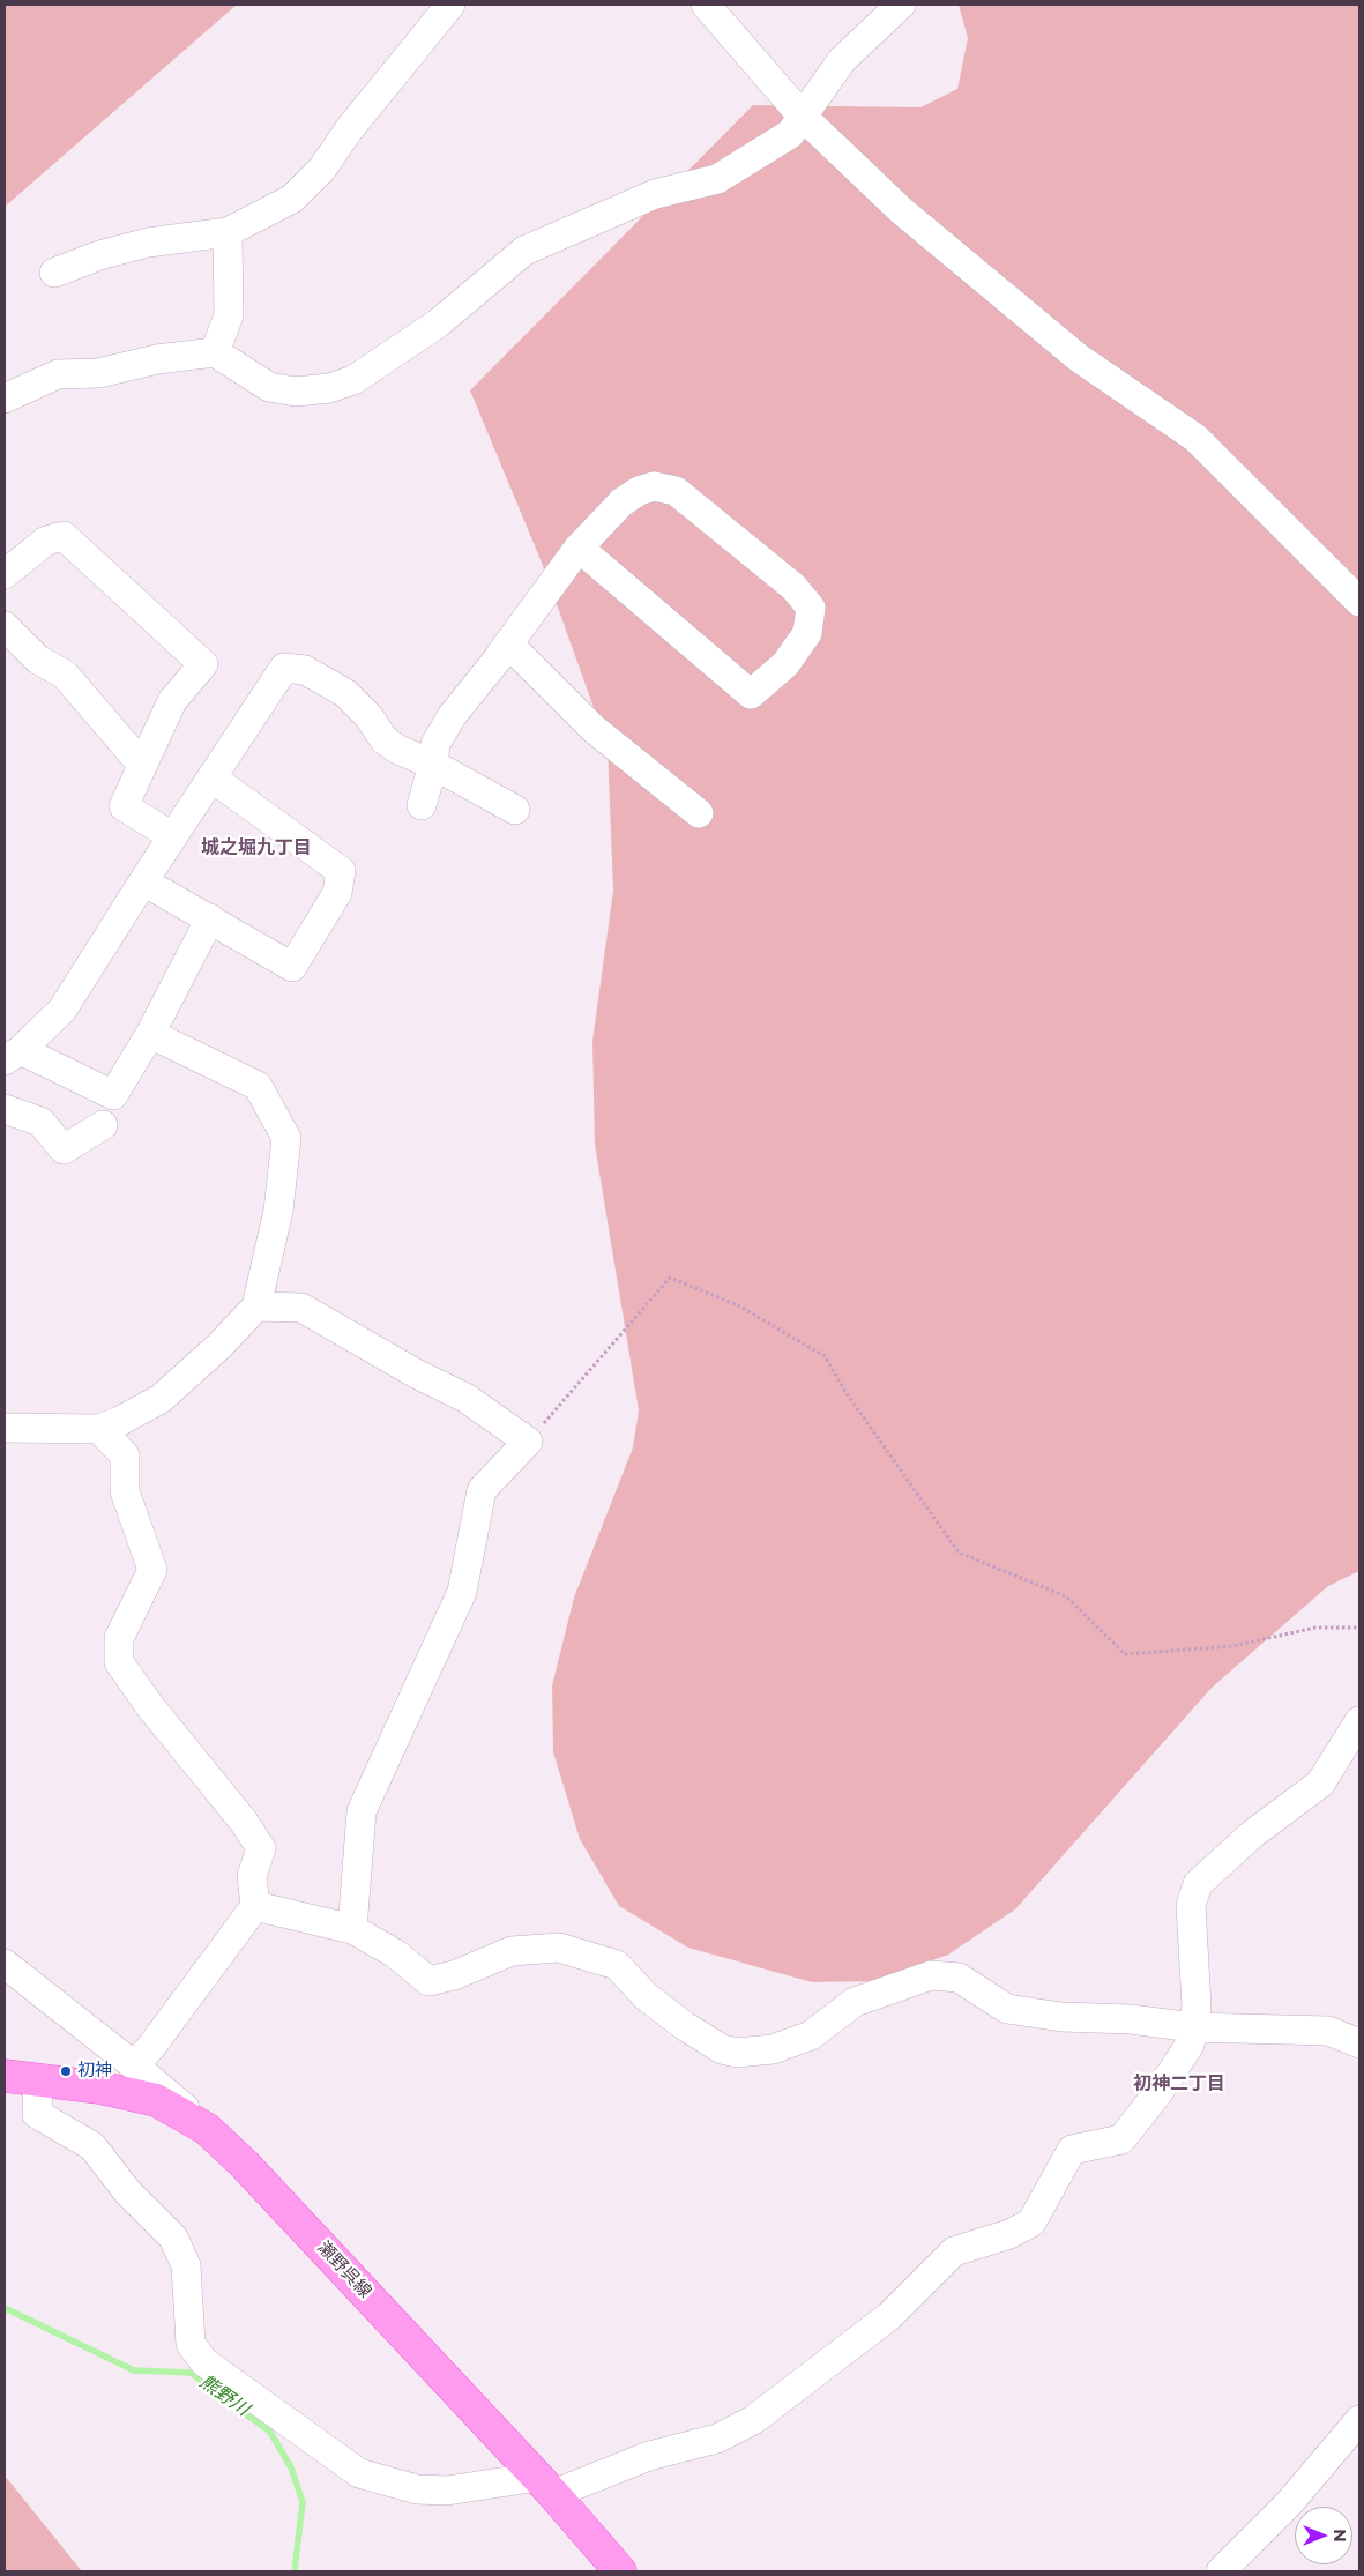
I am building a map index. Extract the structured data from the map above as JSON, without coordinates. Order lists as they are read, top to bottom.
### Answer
{
  "streets": {
    "main road": ["瀬野呉線"]
  },
  "districts": ["城之堀九丁目", "初神二丁目"],
  "water": ["熊野川"],
  "places": ["初神"],
  "north": "right"
}
